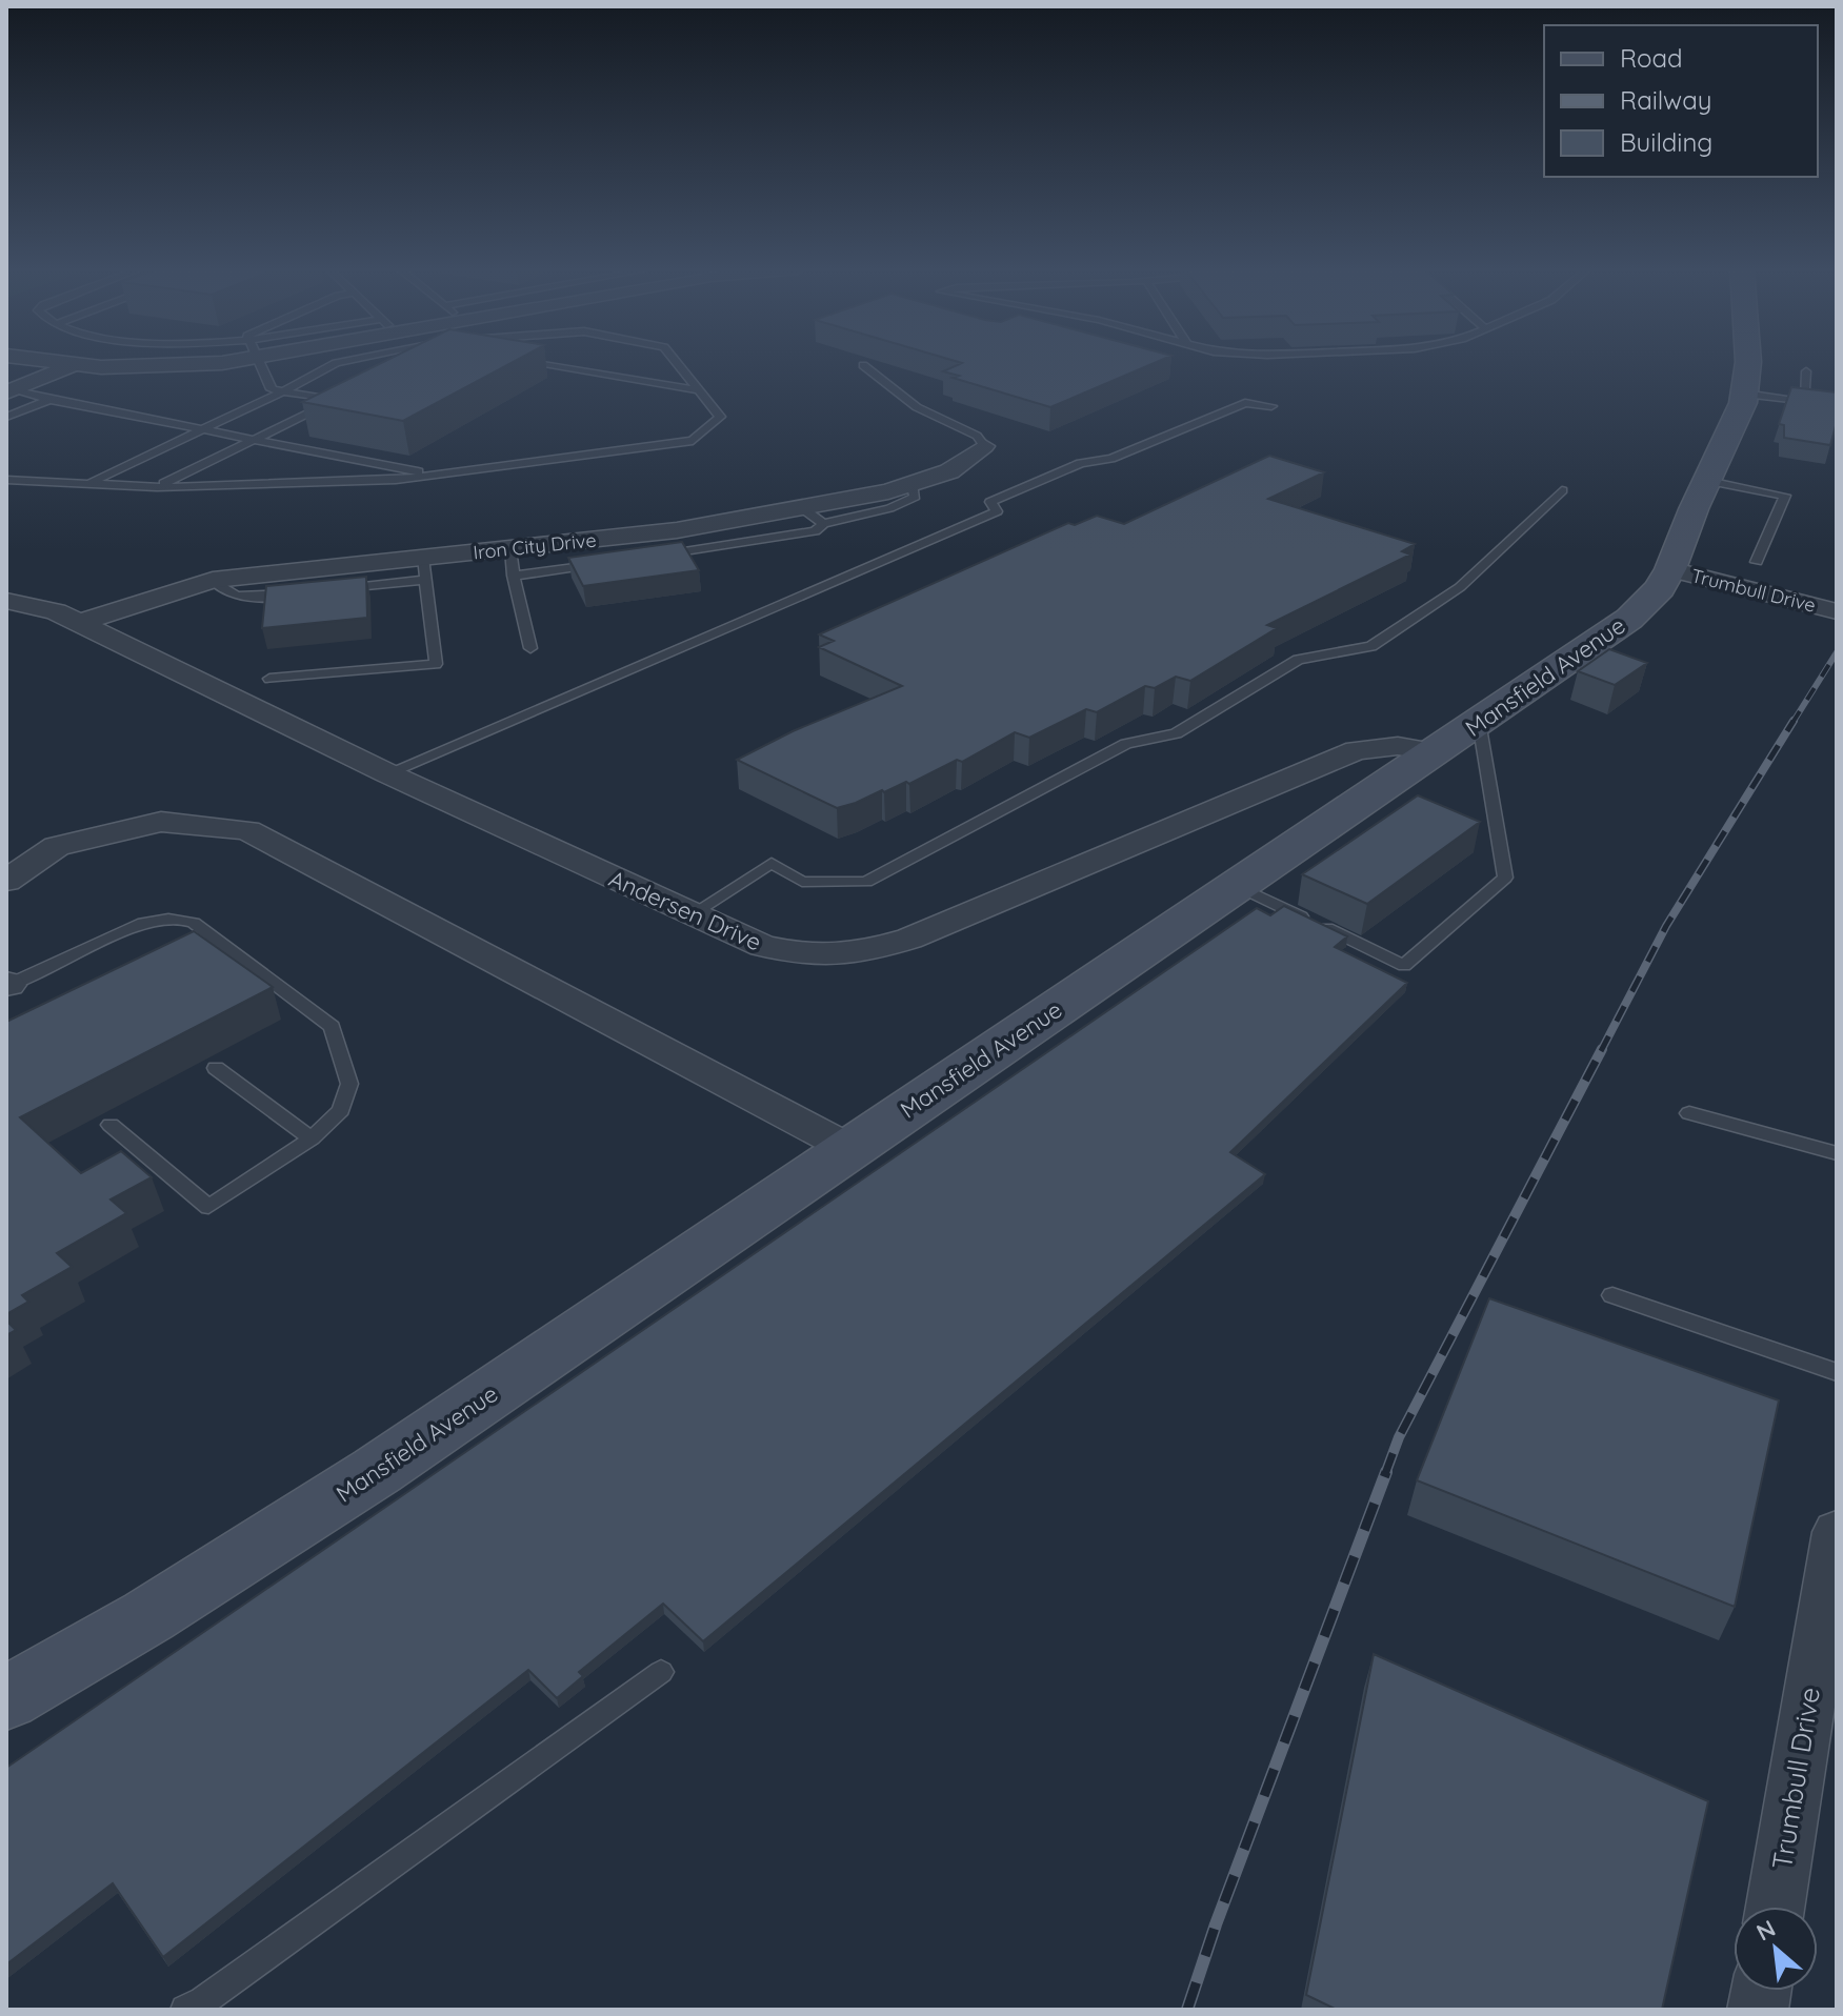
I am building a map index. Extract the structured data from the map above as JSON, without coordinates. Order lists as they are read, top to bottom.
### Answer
{
  "streets": {
    "main road": ["Mansfield Avenue"],
    "street": ["Iron City Drive", "Trumbull Drive", "Andersen Drive"]
  },
  "crossings": [
    ["Iron City Drive", "Andersen Drive"],
    ["Trumbull Drive", "Mansfield Avenue"],
    ["Mansfield Avenue", "Andersen Drive"]
  ],
  "legend": ["Road", "Railway", "Building"],
  "north": "top left"
}
